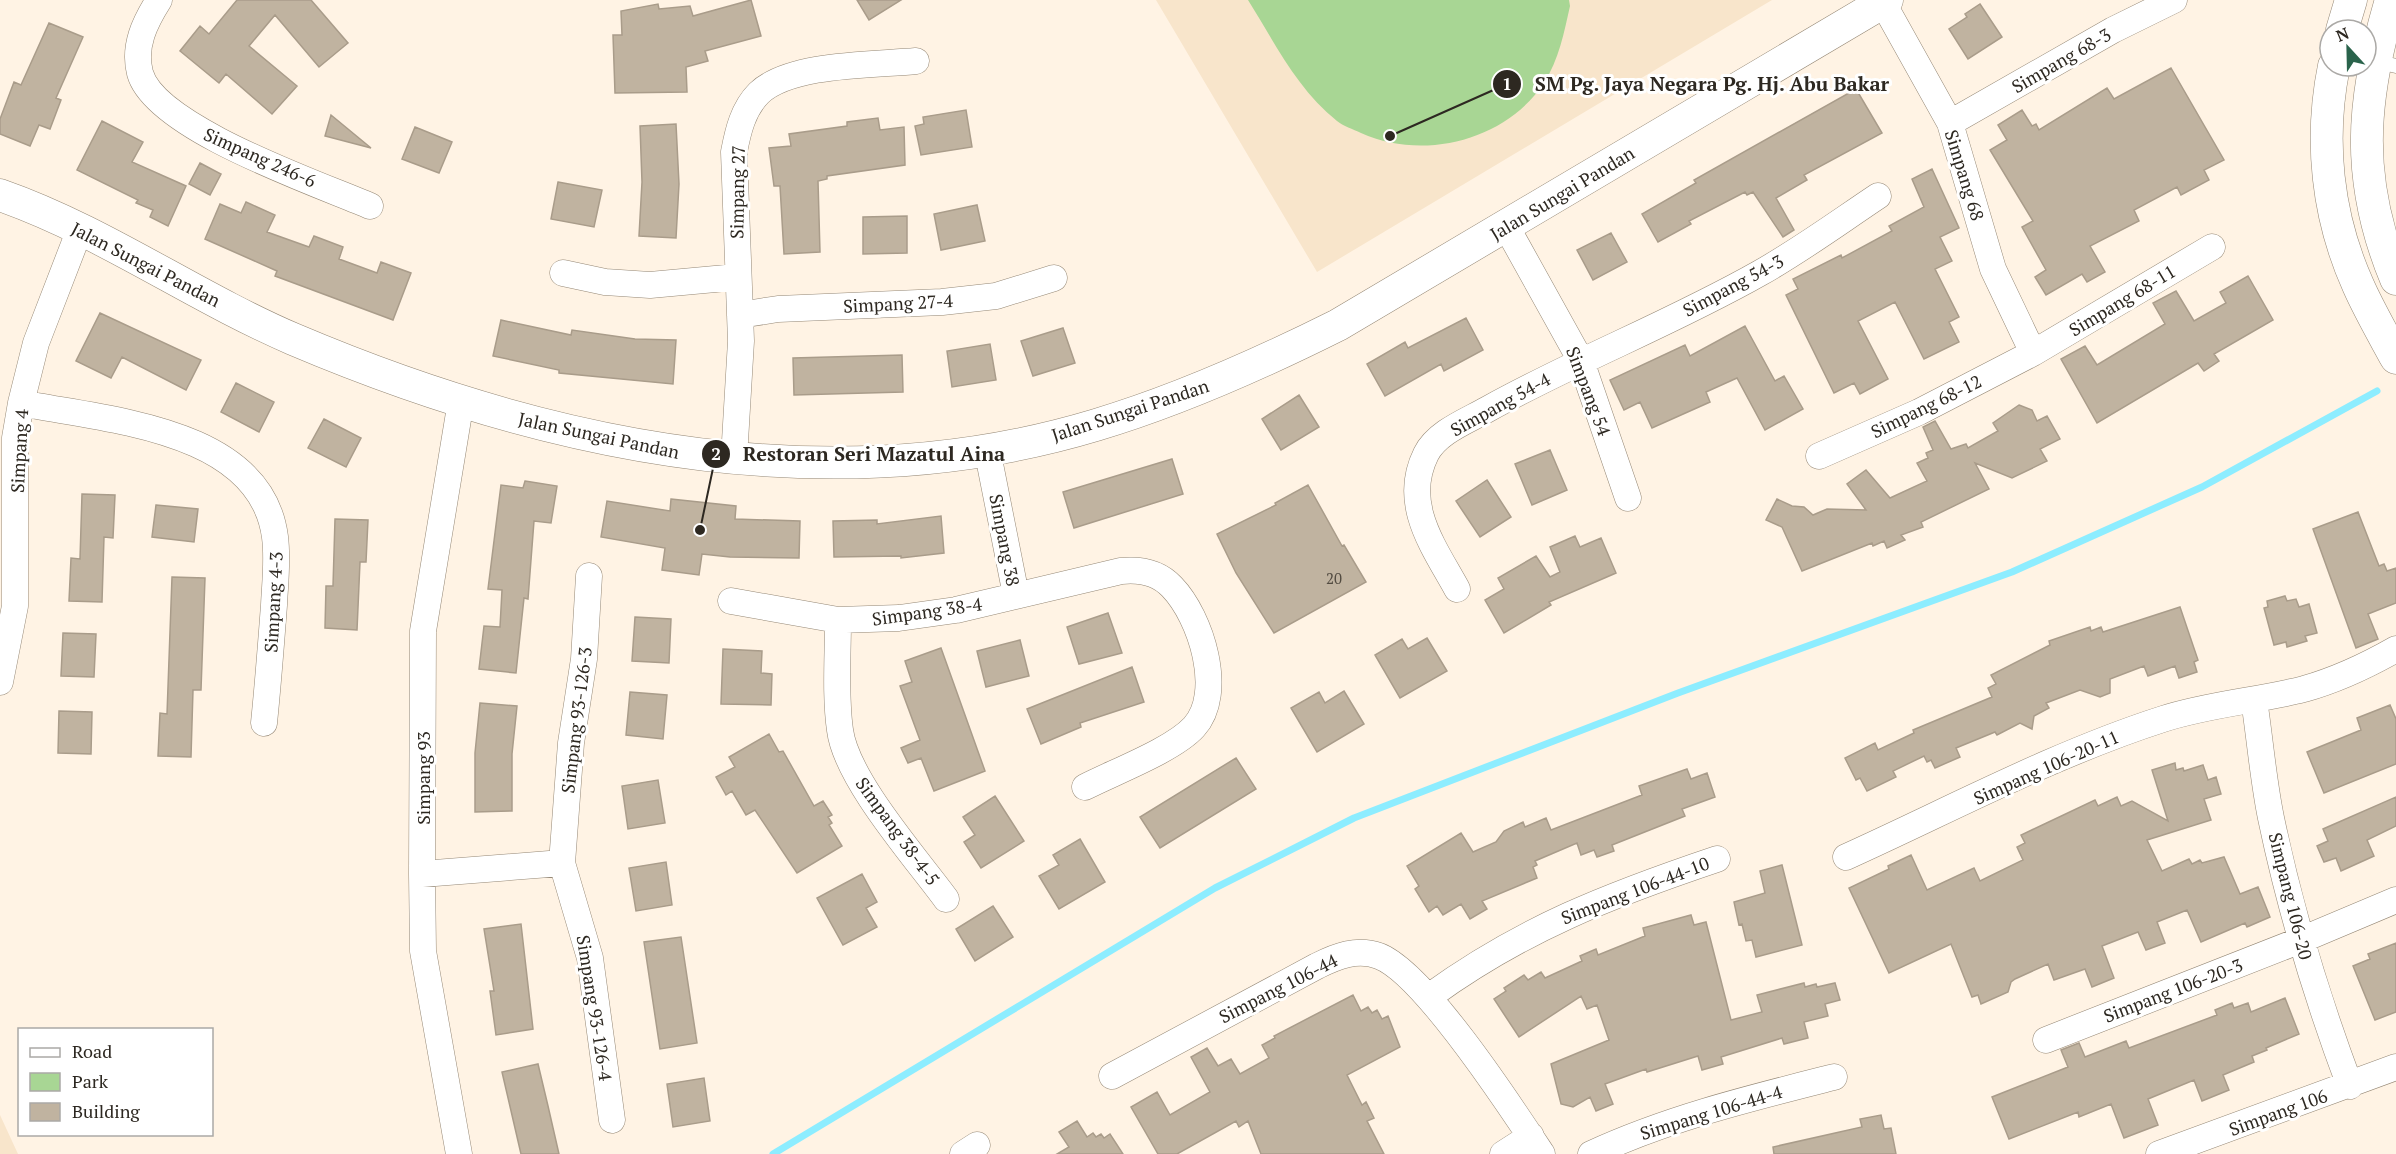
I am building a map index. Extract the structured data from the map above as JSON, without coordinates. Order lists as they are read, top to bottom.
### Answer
{
  "streets": {
    "street": [
      "Simpang 68-3",
      "Simpang 246-6",
      "Simpang 68",
      "Simpang 27",
      "Jalan Sungai Pandan",
      "Simpang 54-3",
      "Simpang 68-11",
      "Simpang 27-4",
      "Simpang 54",
      "Simpang 54-4",
      "Simpang 68-12",
      "Simpang 4",
      "Simpang 38",
      "Simpang 4-3",
      "Simpang 38-4",
      "Simpang 93-126-3",
      "Simpang 106-20-11",
      "Simpang 93",
      "Simpang 38-4-5",
      "Simpang 106-44-10",
      "Simpang 106-20",
      "Simpang 106-44",
      "Simpang 106-20-3",
      "Simpang 93-126-4",
      "Simpang 106-44-4",
      "Simpang 106"
    ]
  },
  "crossings": [
    ["Simpang 68-3", "Simpang 68"],
    ["Simpang 68", "Jalan Sungai Pandan"],
    ["Simpang 68", "Simpang 68-11"],
    ["Simpang 68", "Simpang 68-12"],
    ["Simpang 27", "Jalan Sungai Pandan"],
    ["Simpang 27", "Simpang 27-4"],
    ["Jalan Sungai Pandan", "Simpang 54"],
    ["Jalan Sungai Pandan", "Simpang 4"],
    ["Jalan Sungai Pandan", "Simpang 38"],
    ["Jalan Sungai Pandan", "Simpang 93"],
    ["Simpang 54-3", "Simpang 54"],
    ["Simpang 54-3", "Simpang 54-4"],
    ["Simpang 68-11", "Simpang 68-12"],
    ["Simpang 54", "Simpang 54-4"],
    ["Simpang 4", "Simpang 4-3"],
    ["Simpang 38", "Simpang 38-4"],
    ["Simpang 38-4", "Simpang 38-4-5"],
    ["Simpang 93-126-3", "Simpang 93-126-4"],
    ["Simpang 106-20-11", "Simpang 106-20"],
    ["Simpang 106-44-10", "Simpang 106-44"],
    ["Simpang 106-20", "Simpang 106-20-3"],
    ["Simpang 106-20", "Simpang 106"]
  ],
  "places": ["SM Pg. Jaya Negara Pg. Hj. Abu Bakar", "Restoran Seri Mazatul Aina"],
  "house_numbers": ["20"],
  "legend": ["Road", "Park", "Building"],
  "north": "top"
}
